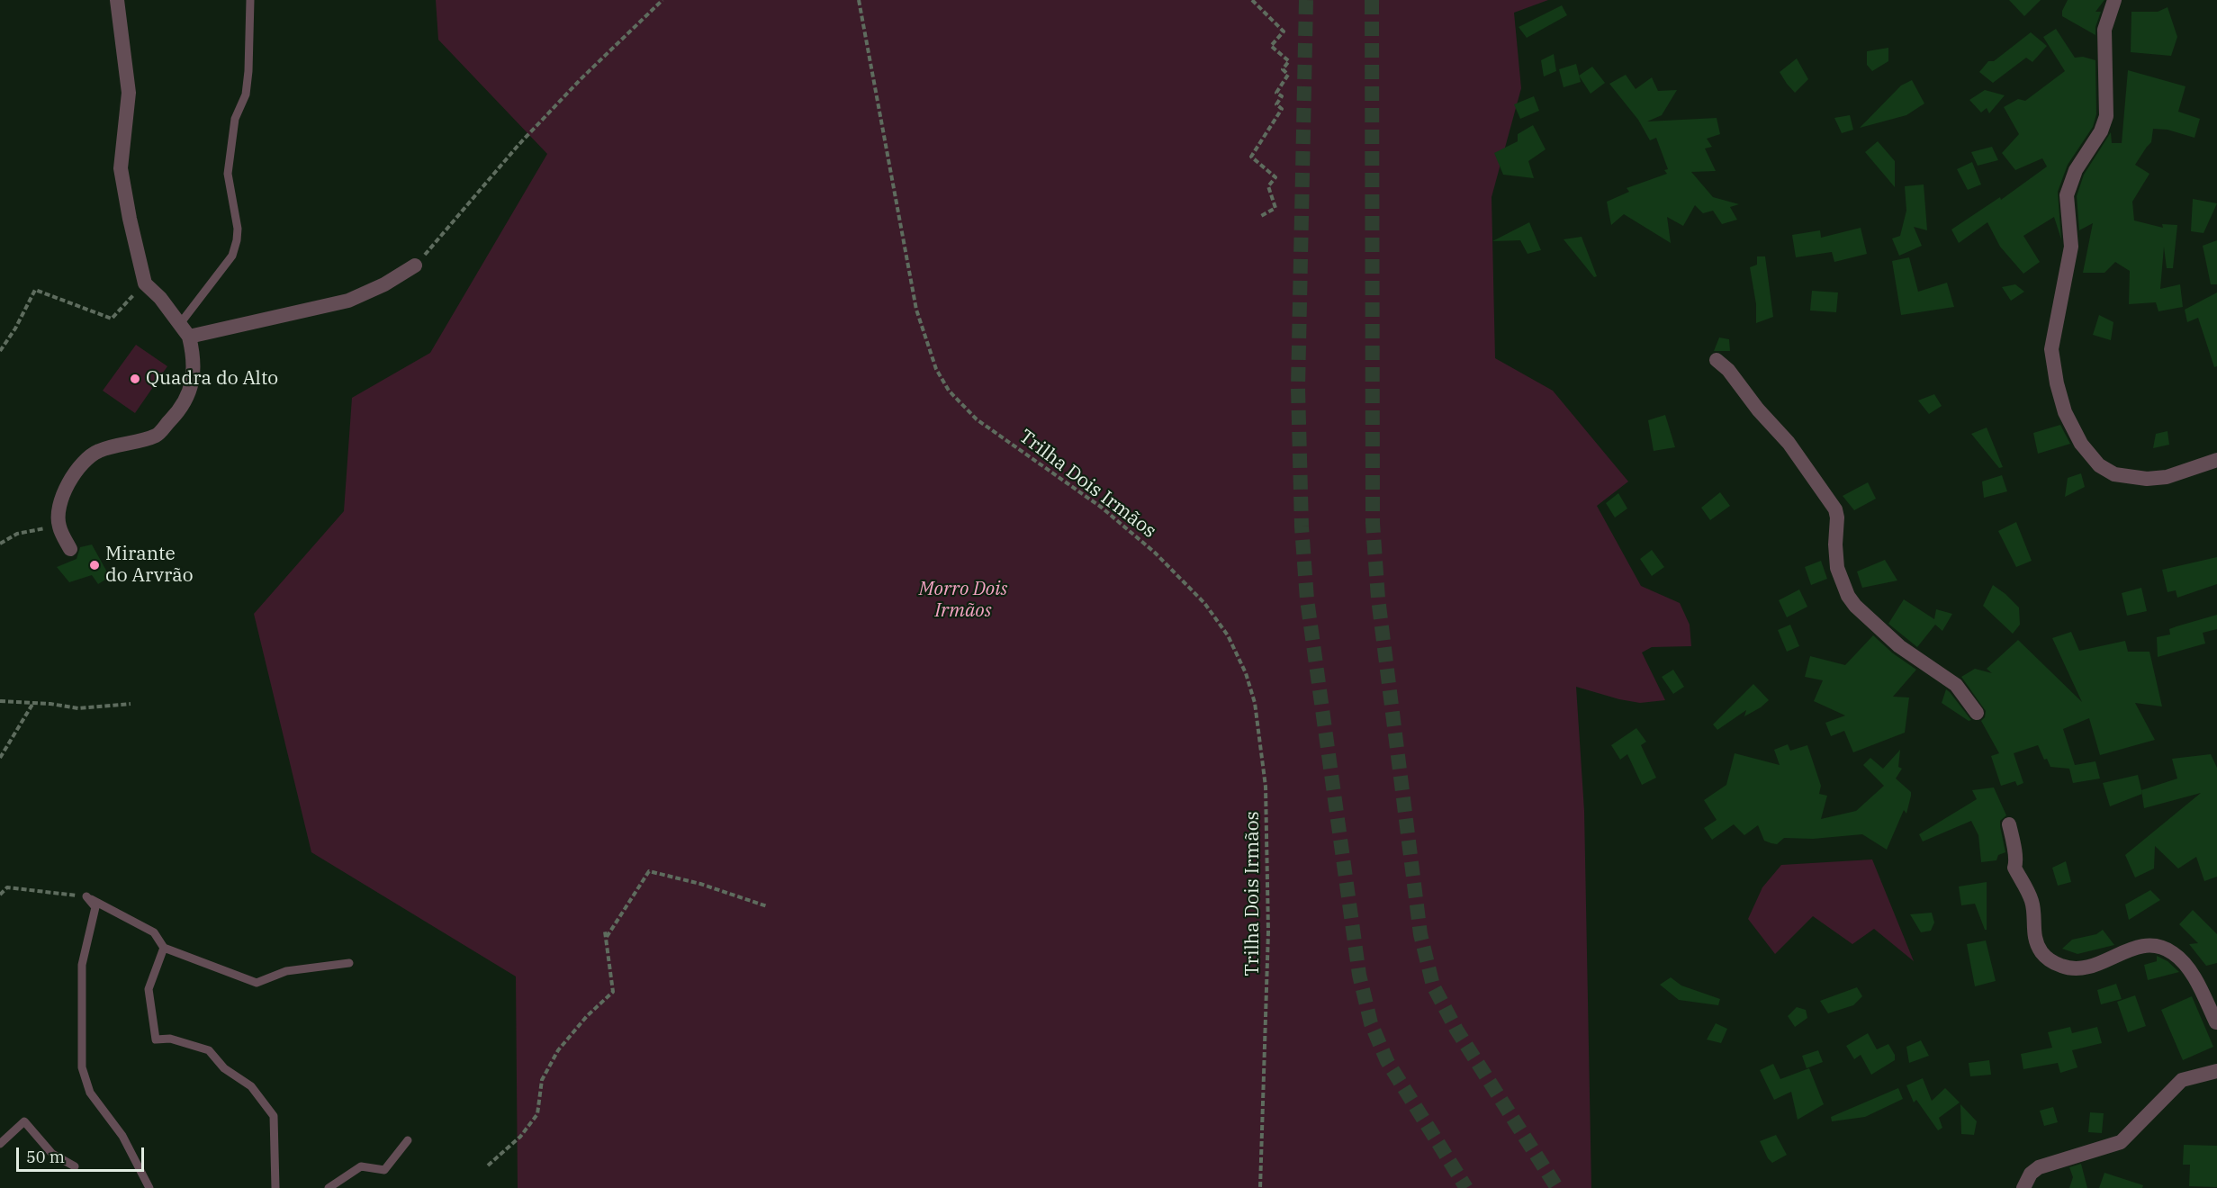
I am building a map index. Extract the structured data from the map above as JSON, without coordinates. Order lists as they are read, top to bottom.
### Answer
{
  "streets": {
    "path": ["Trilha Dois Irmãos"]
  },
  "parks": ["Morro Dois Irmãos"],
  "places": ["Quadra do Alto", "Mirante do Arvrão"],
  "scale_bar": "50 m"
}
